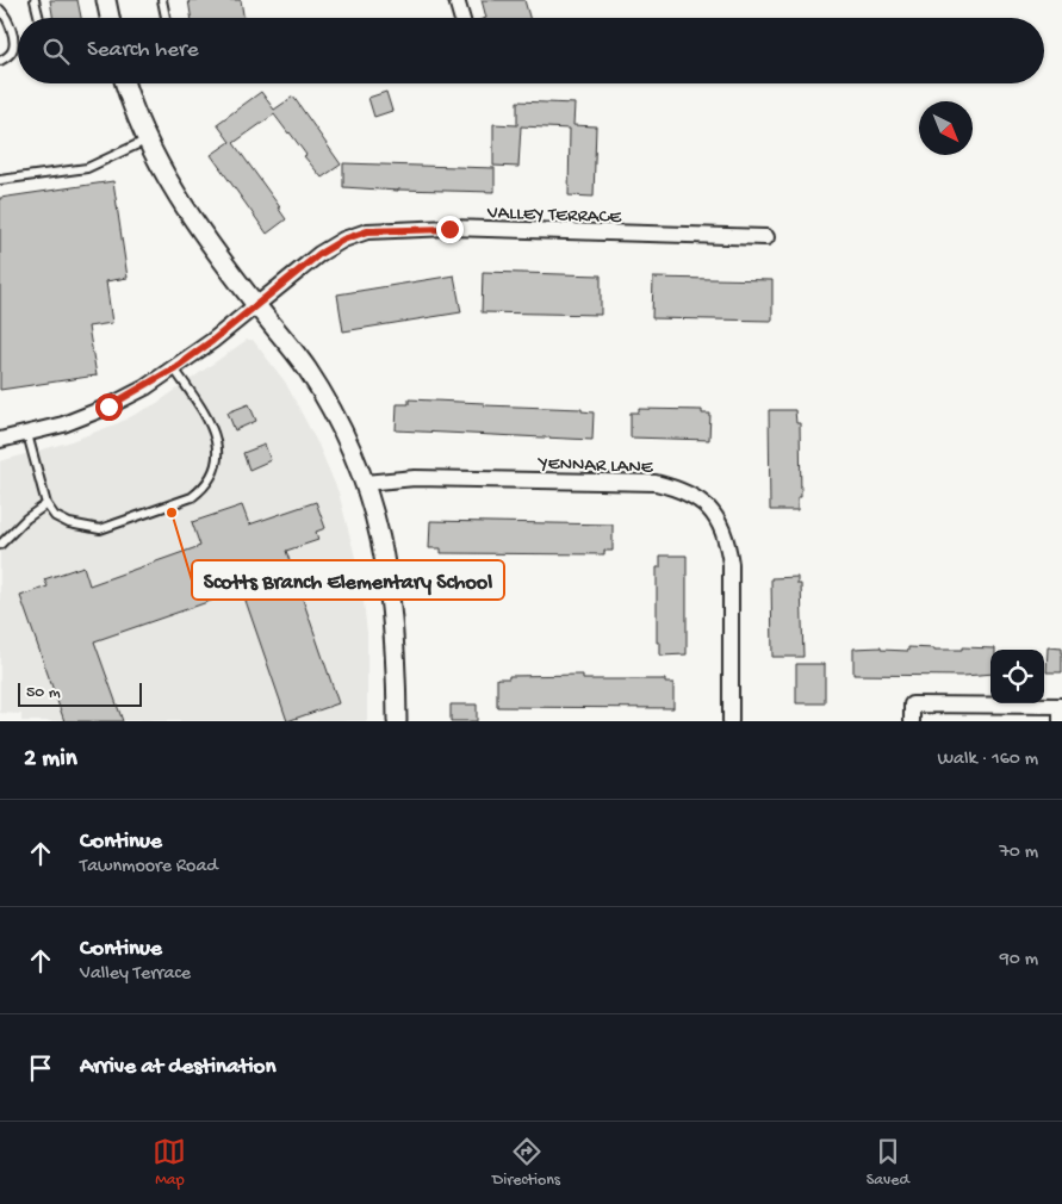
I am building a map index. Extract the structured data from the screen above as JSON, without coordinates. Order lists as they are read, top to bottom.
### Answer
{
  "streets": {
    "street": ["VALLEY TERRACE", "YENNAR LANE"]
  },
  "places": ["Scotts Branch Elementary School"],
  "scale_bar": "50 m",
  "north": "bottom right",
  "page": {
    "search": "Search here",
    "scale": "50 m",
    "heading": ["2 min", "Walk · 160 m"],
    "list": [
      ["Continue", "Tawnmoore Road", "70 m"],
      ["Continue", "Valley Terrace", "90 m"],
      "Arrive at destination"
    ],
    "nav": ["Map", "Directions", "Saved"]
  }
}
